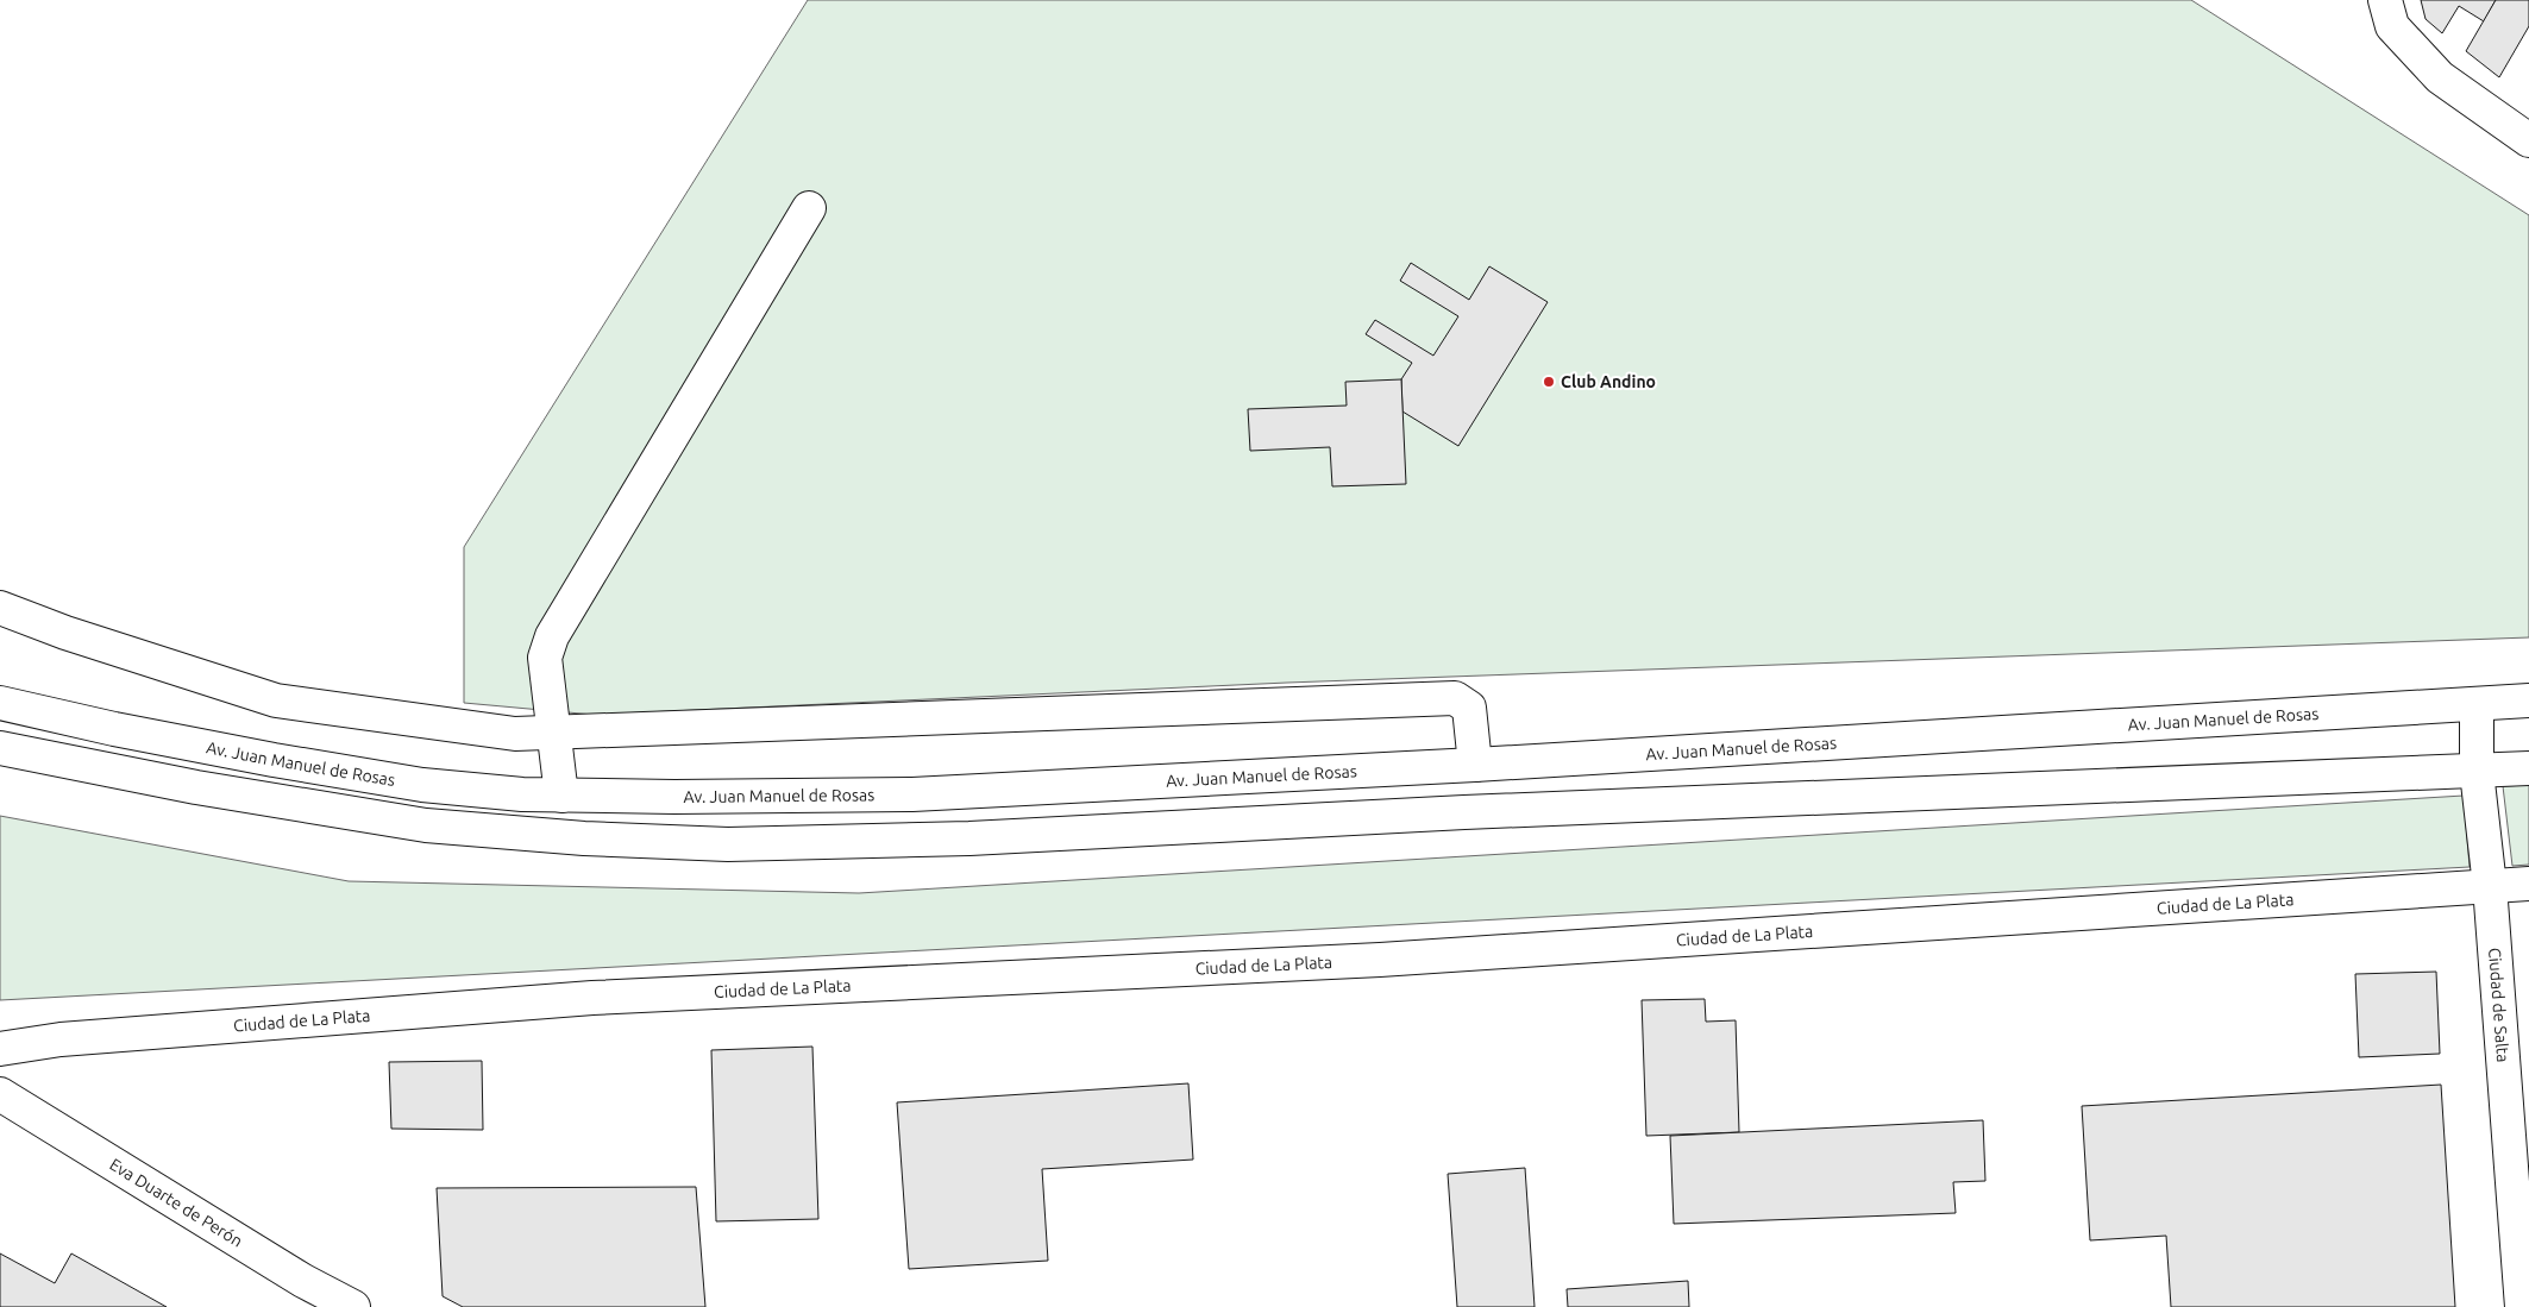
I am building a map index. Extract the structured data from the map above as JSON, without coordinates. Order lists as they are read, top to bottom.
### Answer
{
  "streets": {
    "street": [
      "Av. Juan Manuel de Rosas",
      "Ciudad de La Plata",
      "Ciudad de Salta",
      "Eva Duarte de Perón"
    ]
  },
  "crossings": [
    ["Av. Juan Manuel de Rosas", "Ciudad de Salta"],
    ["Ciudad de La Plata", "Ciudad de Salta"]
  ],
  "places": ["Club Andino"]
}
